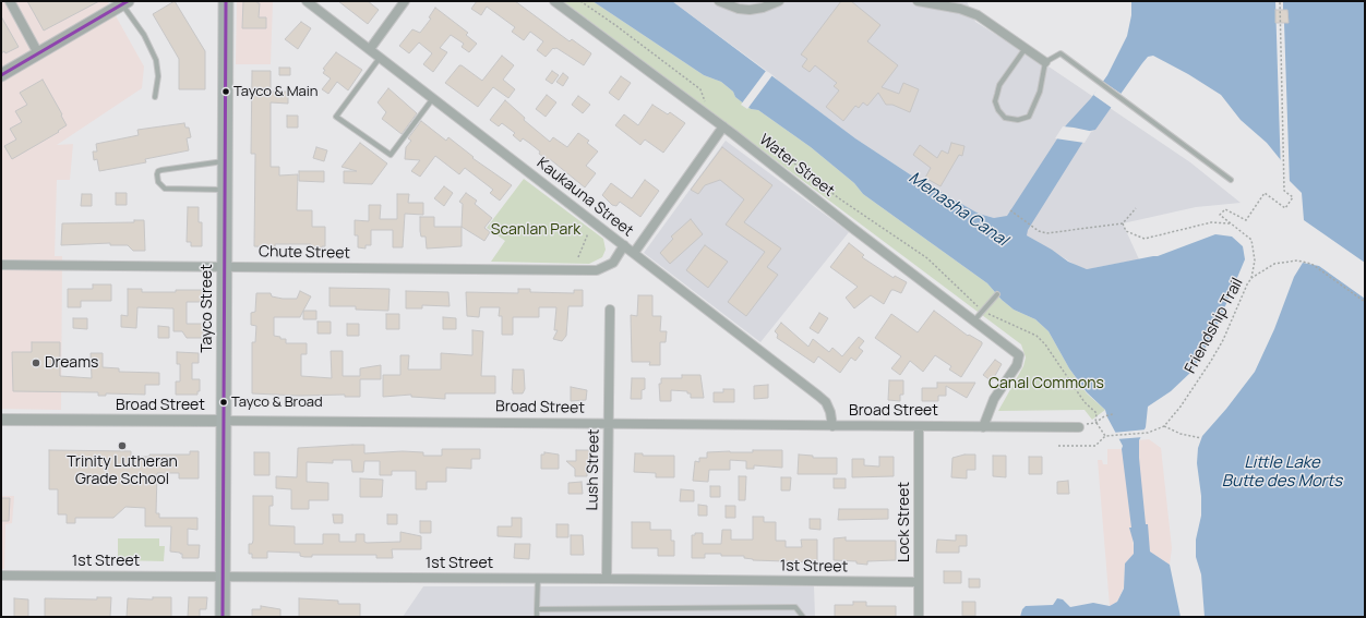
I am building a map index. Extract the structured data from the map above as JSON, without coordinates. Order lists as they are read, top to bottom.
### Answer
{
  "streets": {
    "main road": ["Tayco Street"],
    "street": [
      "Water Street",
      "Kaukauna Street",
      "Chute Street",
      "Broad Street",
      "Lush Street",
      "Lock Street",
      "1st Street"
    ],
    "path": ["Friendship Trail"]
  },
  "crossings": [
    ["Water Street", "Broad Street"],
    ["Kaukauna Street", "Chute Street"],
    ["Kaukauna Street", "Broad Street"],
    ["Chute Street", "Tayco Street"],
    ["Tayco Street", "Broad Street"],
    ["Tayco Street", "1st Street"],
    ["Broad Street", "Lush Street"],
    ["Broad Street", "Lock Street"],
    ["Lush Street", "1st Street"],
    ["Lock Street", "1st Street"]
  ],
  "water": ["Menasha Canal", "Little Lake Butte des Morts"],
  "parks": ["Scanlan Park", "Canal Commons"],
  "places": [
    "Tayco & Main",
    "Dreams",
    "Tayco & Broad",
    "Trinity Lutheran Grade School"
  ]
}
